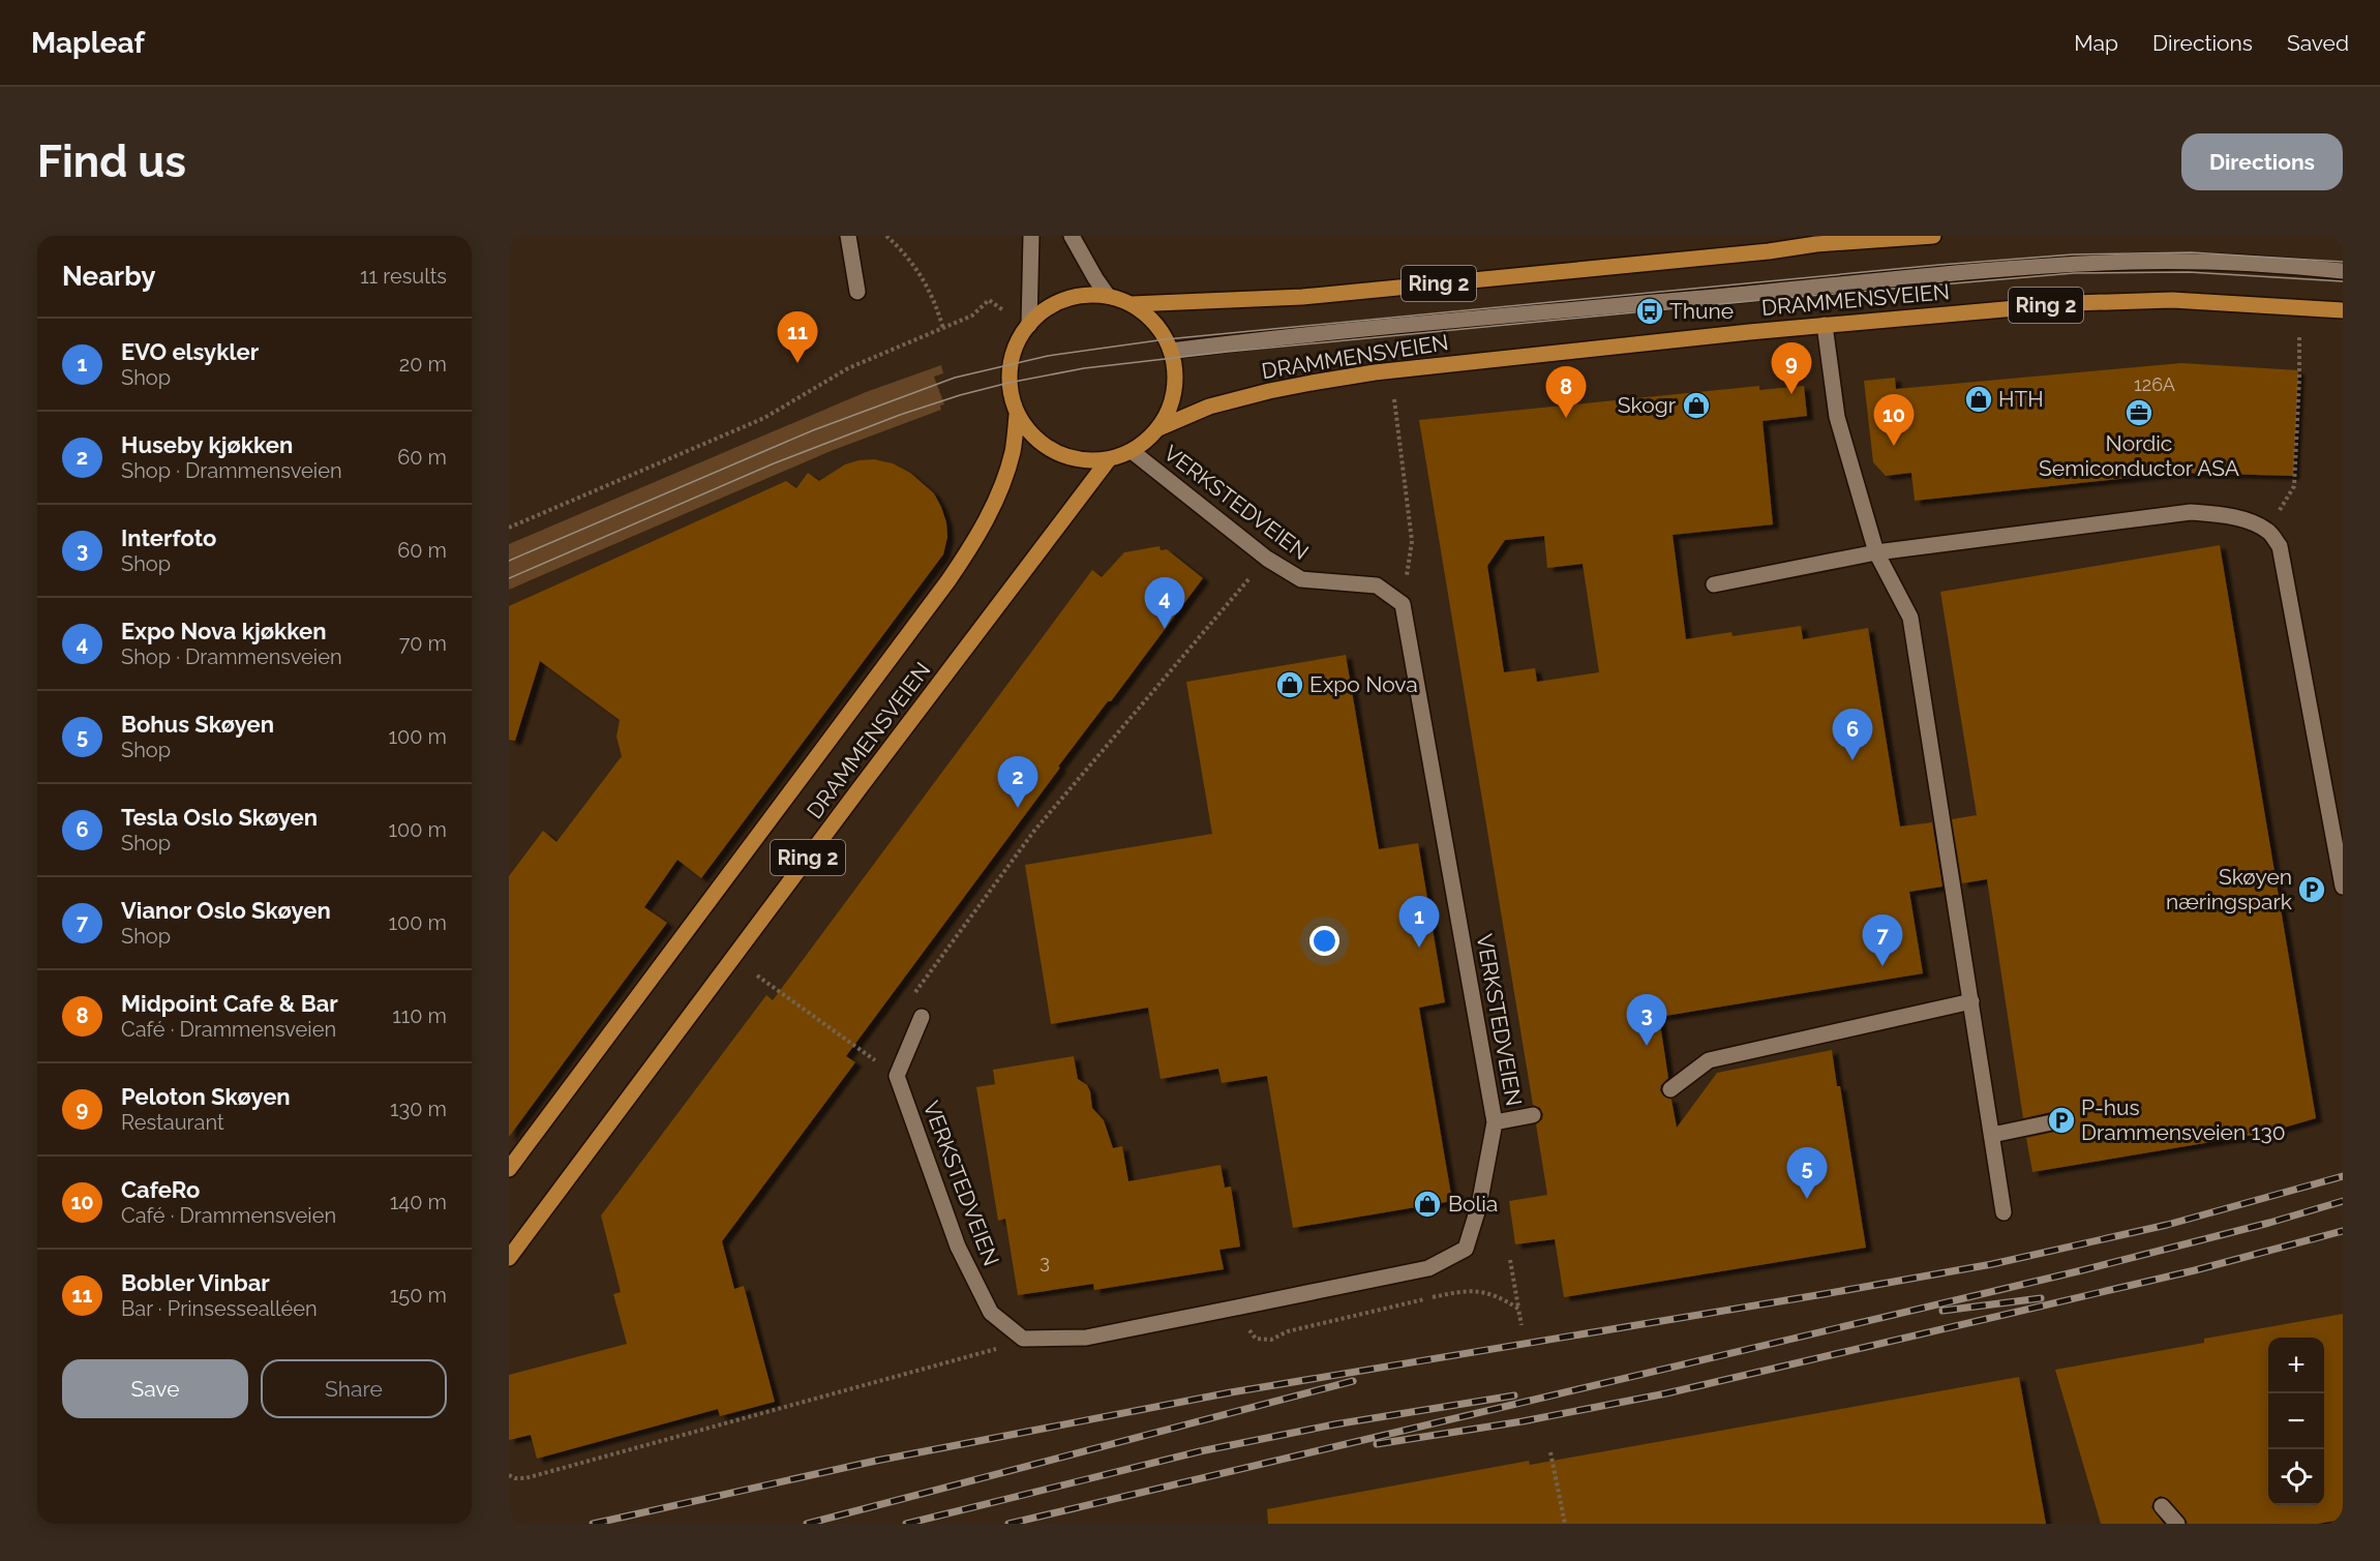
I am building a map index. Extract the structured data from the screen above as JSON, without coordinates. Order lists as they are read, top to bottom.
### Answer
{
  "streets": {
    "main road": ["Ring 2", "DRAMMENSVEIEN"],
    "street": ["VERKSTEDVEIEN"]
  },
  "crossings": [
    ["Ring 2", "DRAMMENSVEIEN"],
    ["Ring 2", "VERKSTEDVEIEN"],
    ["DRAMMENSVEIEN", "VERKSTEDVEIEN"]
  ],
  "places": {
    "bus stop": ["Thune"],
    "shop": [
      "HTH",
      "Skogr",
      "Expo Nova",
      "Bolia"
    ],
    "office": ["Nordic Semiconductor ASA"],
    "parking": ["Skøyen næringspark", "P-hus Drammensveien 130"]
  },
  "house_numbers": ["126A", "3"],
  "page": {
    "header": "Mapleaf",
    "nav": ["Map", "Directions", "Saved"],
    "buttons": [
      "Directions",
      ["Save", "Share"]
    ],
    "title": "Find us",
    "heading": ["Nearby", "11 results"],
    "pins": [
      "11",
      "9",
      "8",
      "10",
      "4",
      "6",
      "2",
      "1",
      "7",
      "3",
      "5"
    ],
    "list": [
      {
        "mark": "1",
        "name": "EVO elsykler",
        "note": "Shop",
        "value": "20 m"
      },
      {
        "mark": "2",
        "name": "Huseby kjøkken",
        "note": "Shop · Drammensveien",
        "value": "60 m"
      },
      {
        "mark": "3",
        "name": "Interfoto",
        "note": "Shop",
        "value": "60 m"
      },
      {
        "mark": "4",
        "name": "Expo Nova kjøkken",
        "note": "Shop · Drammensveien",
        "value": "70 m"
      },
      {
        "mark": "5",
        "name": "Bohus Skøyen",
        "note": "Shop",
        "value": "100 m"
      },
      {
        "mark": "6",
        "name": "Tesla Oslo Skøyen",
        "note": "Shop",
        "value": "100 m"
      },
      {
        "mark": "7",
        "name": "Vianor Oslo Skøyen",
        "note": "Shop",
        "value": "100 m"
      },
      {
        "mark": "8",
        "name": "Midpoint Cafe & Bar",
        "note": "Café · Drammensveien",
        "value": "110 m"
      },
      {
        "mark": "9",
        "name": "Peloton Skøyen",
        "note": "Restaurant",
        "value": "130 m"
      },
      {
        "mark": "10",
        "name": "CafeRo",
        "note": "Café · Drammensveien",
        "value": "140 m"
      },
      {
        "mark": "11",
        "name": "Bobler Vinbar",
        "note": "Bar · Prinsessealléen",
        "value": "150 m"
      }
    ],
    "map_buttons": ["+", "−"]
  }
}
